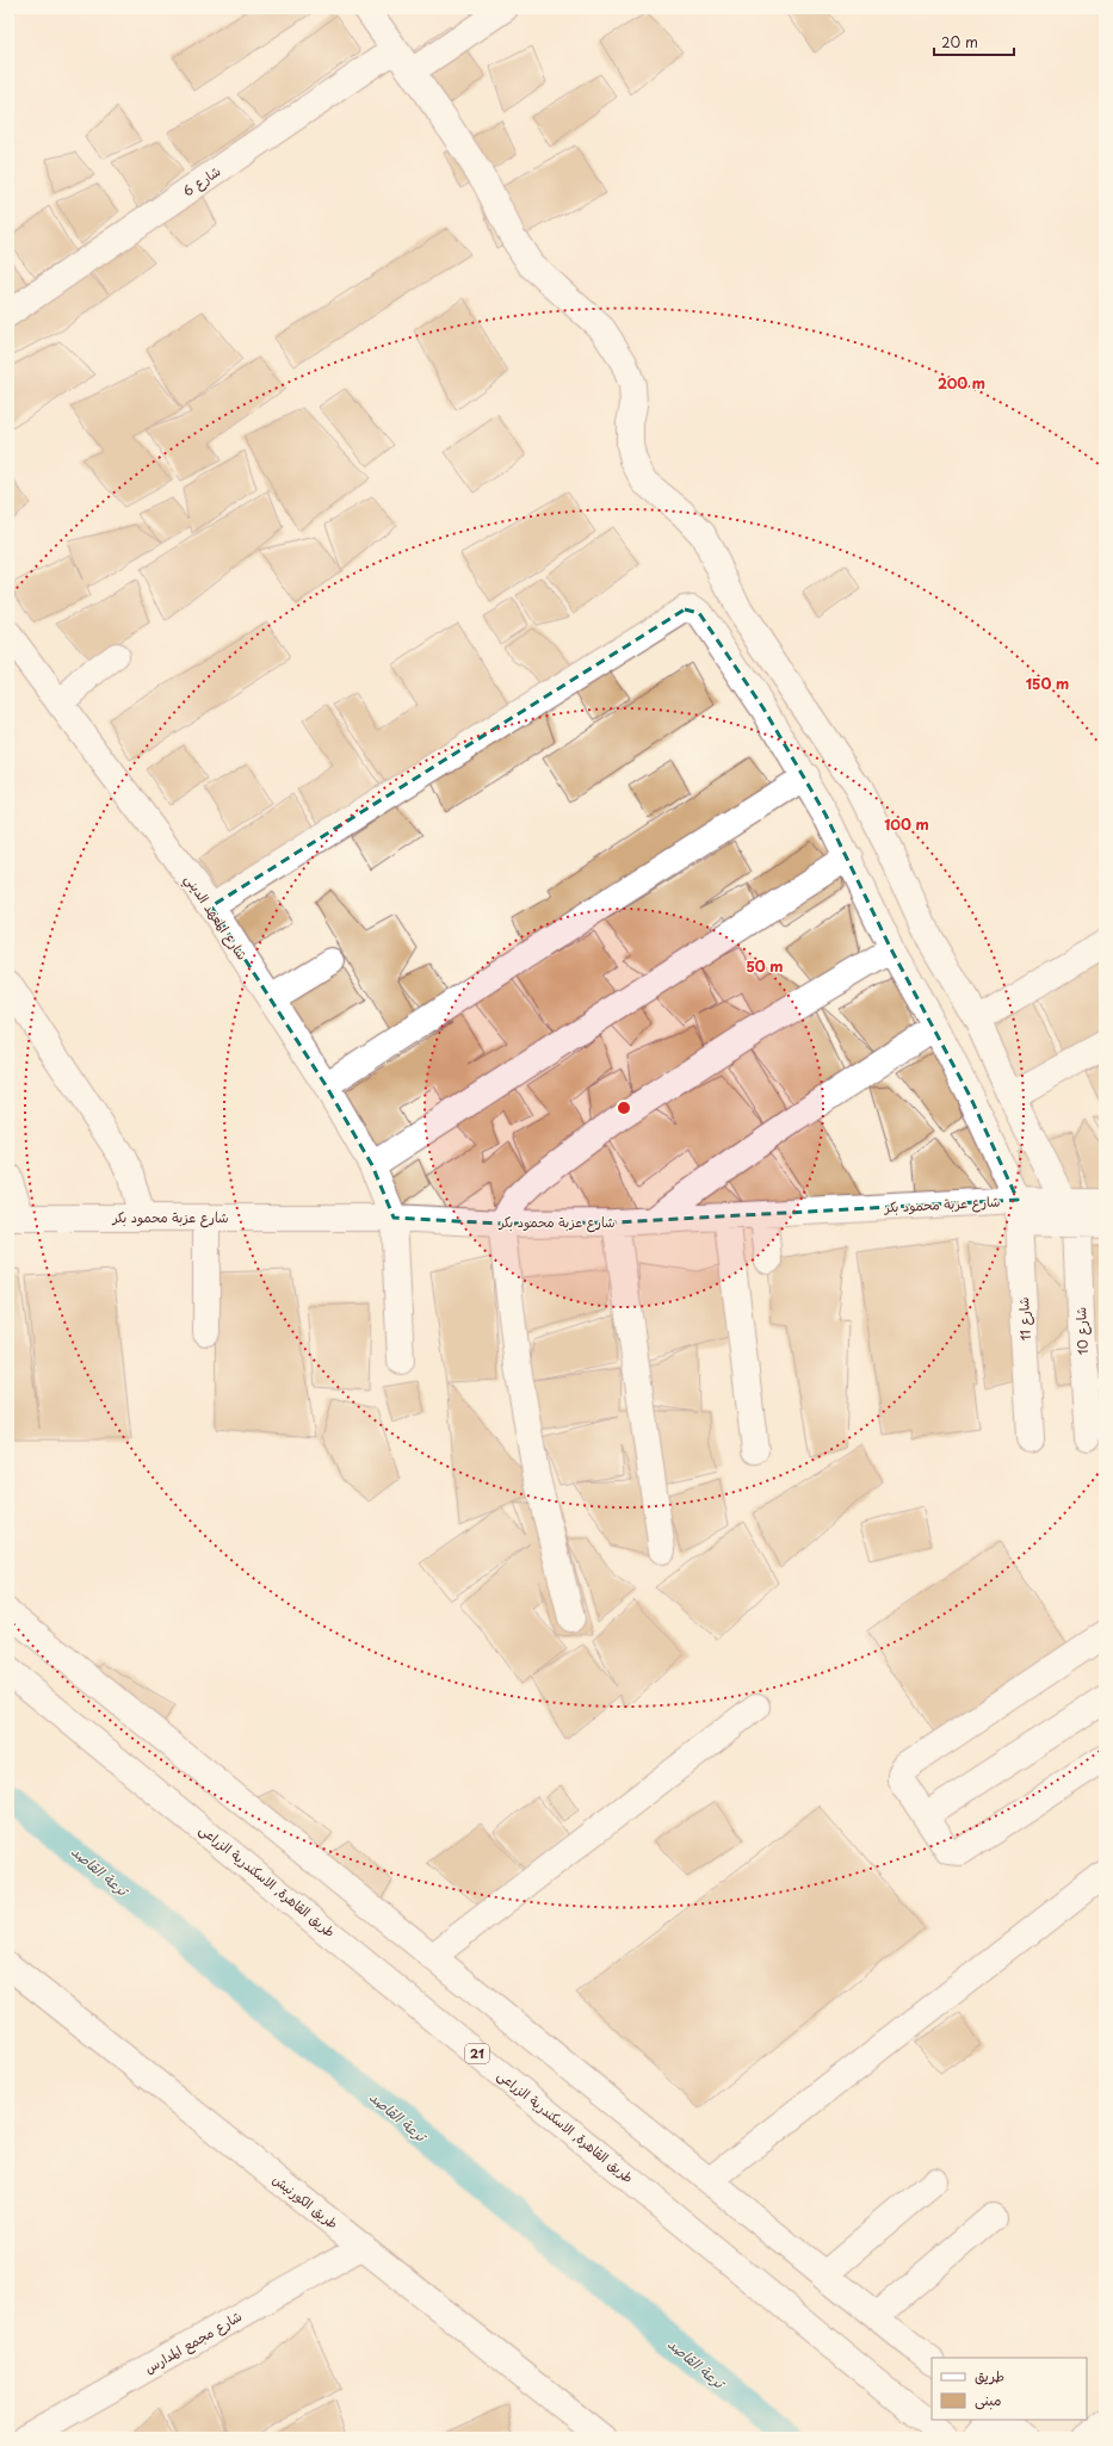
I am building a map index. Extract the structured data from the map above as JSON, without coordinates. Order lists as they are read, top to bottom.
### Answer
{
  "streets": {
    "main road": [
      "شارع 6",
      "شارع المعهد الديني",
      "شارع عزبة محمود بكر",
      "شارع 11",
      "شارع 10",
      "طريق القاهرة, الاسكندرية الزراعى",
      "21",
      "طريق الكورنيش",
      "شارع مجمع المدارس"
    ]
  },
  "crossings": [
    ["شارع المعهد الديني", "شارع عزبة محمود بكر"],
    ["شارع عزبة محمود بكر", "شارع 11"],
    ["شارع عزبة محمود بكر", "شارع 10"],
    ["طريق الكورنيش", "شارع مجمع المدارس"]
  ],
  "water": ["ترعة القاصد"],
  "legend": ["طريق", "مبنى"],
  "scale_bar": "20 m",
  "rings": [
    "200 m",
    "150 m",
    "100 m",
    "50 m"
  ]
}
